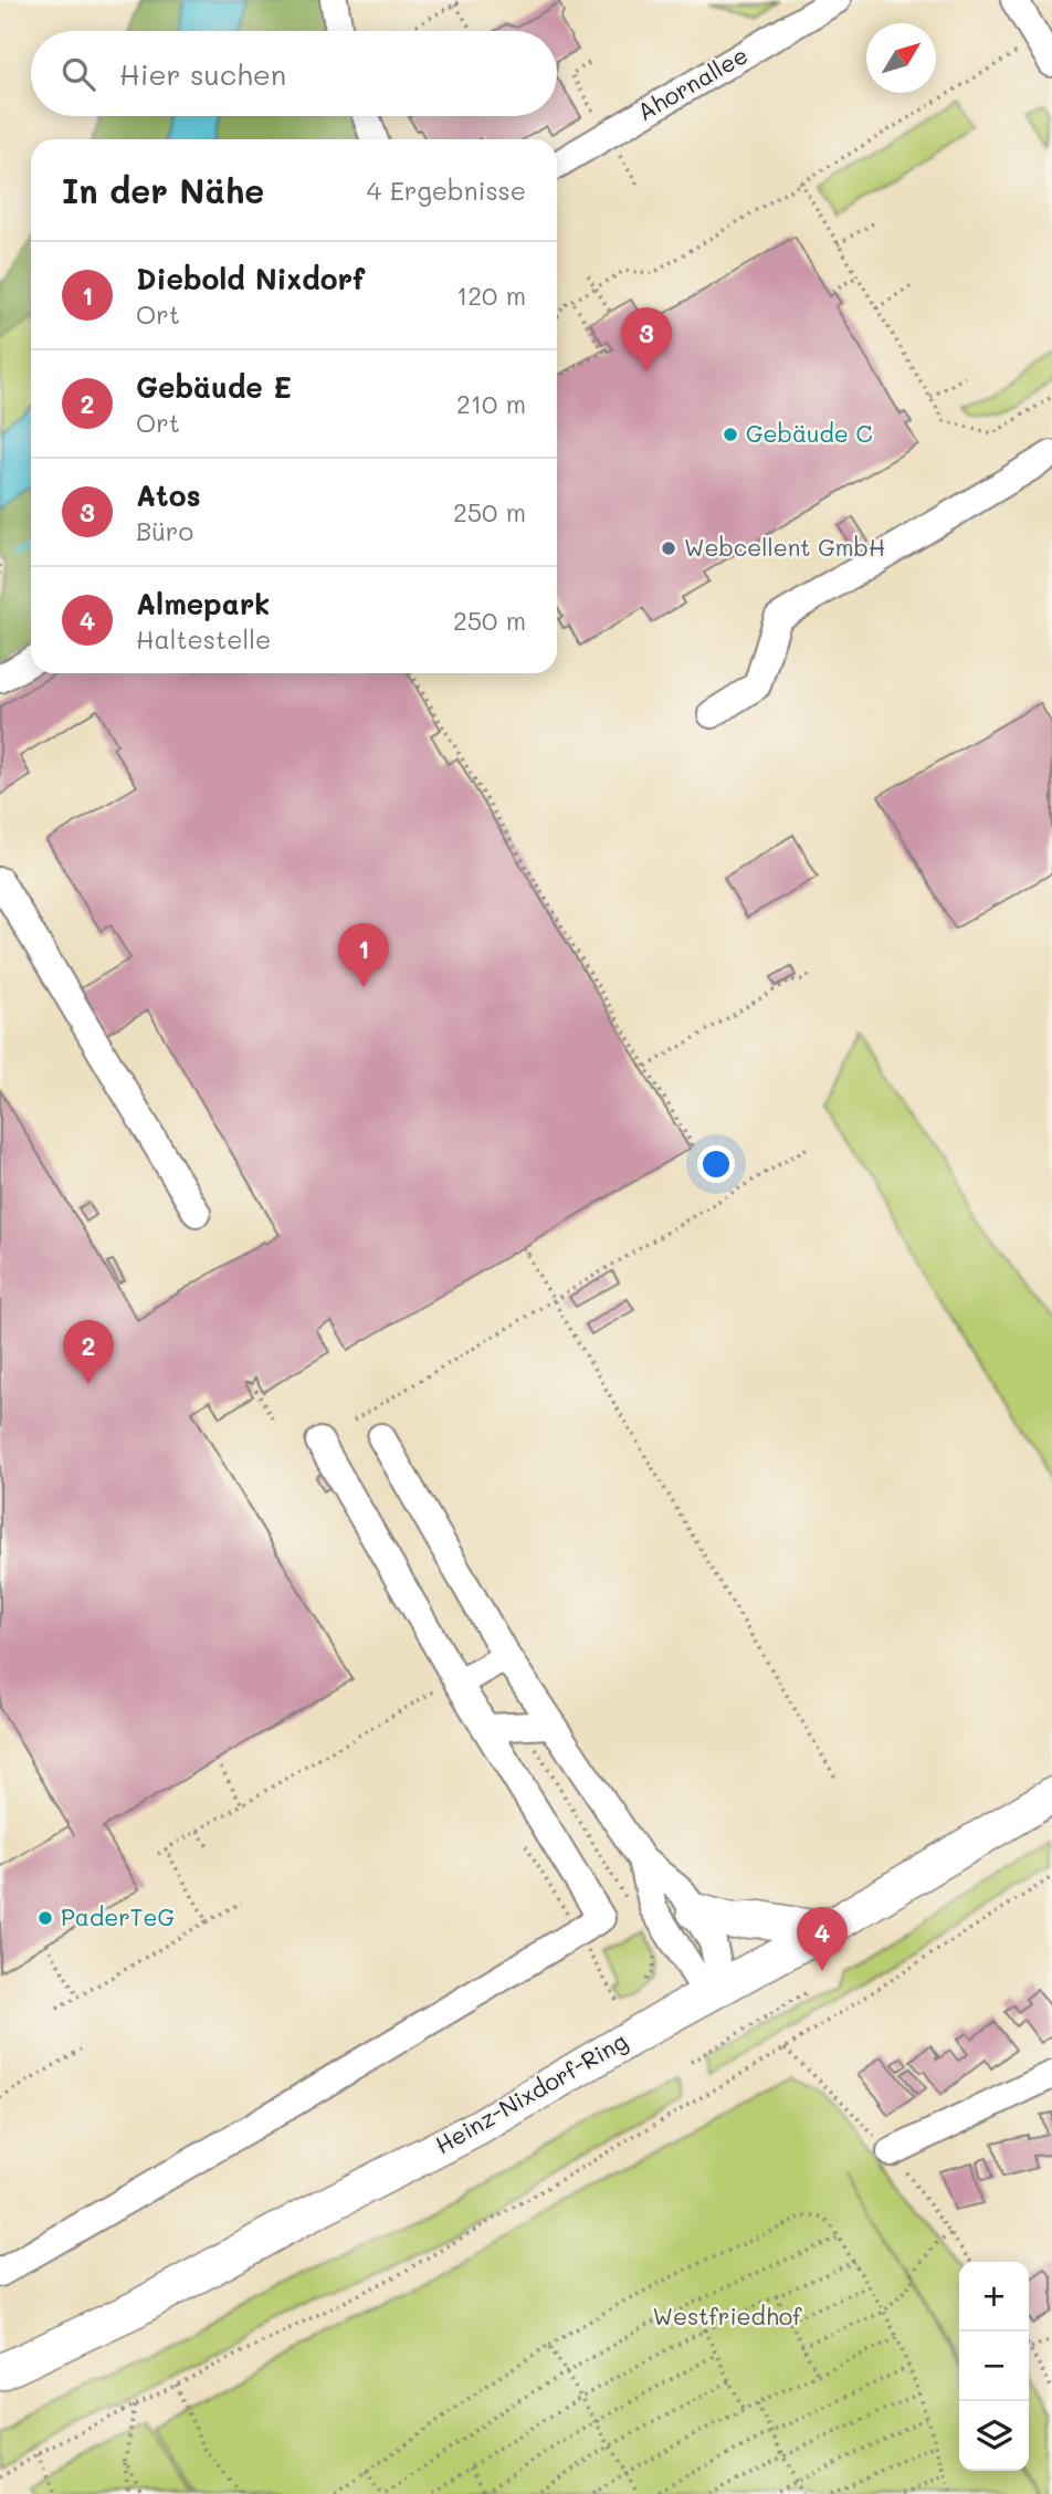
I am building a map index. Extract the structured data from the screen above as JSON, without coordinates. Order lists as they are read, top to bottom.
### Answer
{
  "streets": {
    "main road": ["Heinz-Nixdorf-Ring"],
    "street": ["Ahornallee"]
  },
  "parks": ["Westfriedhof"],
  "places": ["Gebäude C", "Webcellent GmbH", "PaderTeG"],
  "north": "top right",
  "page": {
    "search": "Hier suchen",
    "heading": ["In der Nähe", "4 Ergebnisse"],
    "list": [
      {
        "mark": "1",
        "name": "Diebold Nixdorf",
        "note": "Ort",
        "value": "120 m"
      },
      {
        "mark": "2",
        "name": "Gebäude E",
        "note": "Ort",
        "value": "210 m"
      },
      {
        "mark": "3",
        "name": "Atos",
        "note": "Büro",
        "value": "250 m"
      },
      {
        "mark": "4",
        "name": "Almepark",
        "note": "Haltestelle",
        "value": "250 m"
      }
    ],
    "pins": [
      "3",
      "1",
      "2",
      "4"
    ],
    "map_buttons": ["+", "−"]
  }
}
